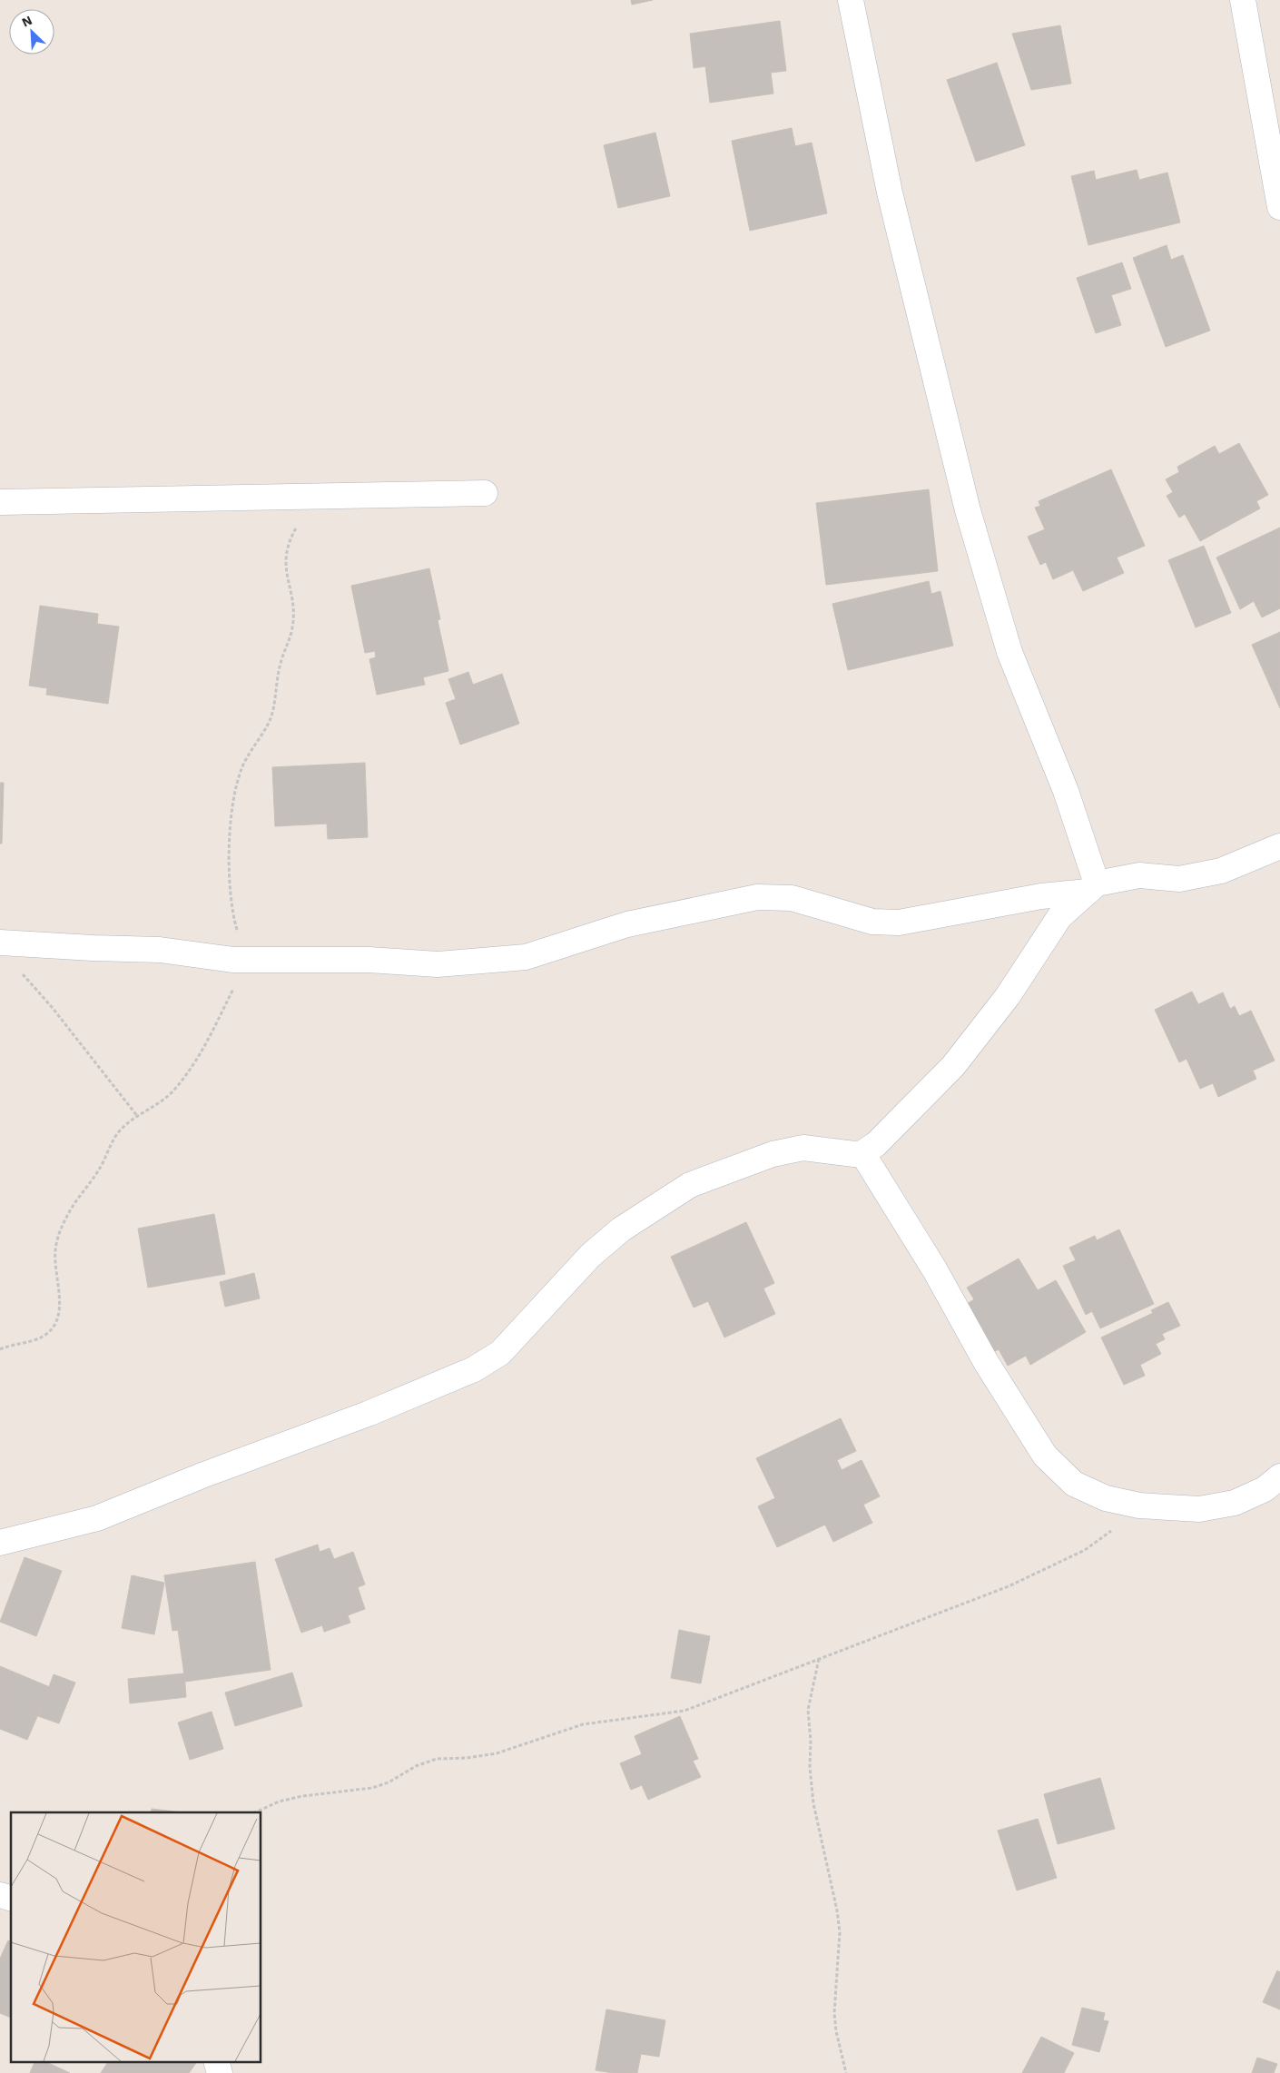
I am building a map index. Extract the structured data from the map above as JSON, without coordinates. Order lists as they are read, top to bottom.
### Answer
{
  "north": "top left"
}
